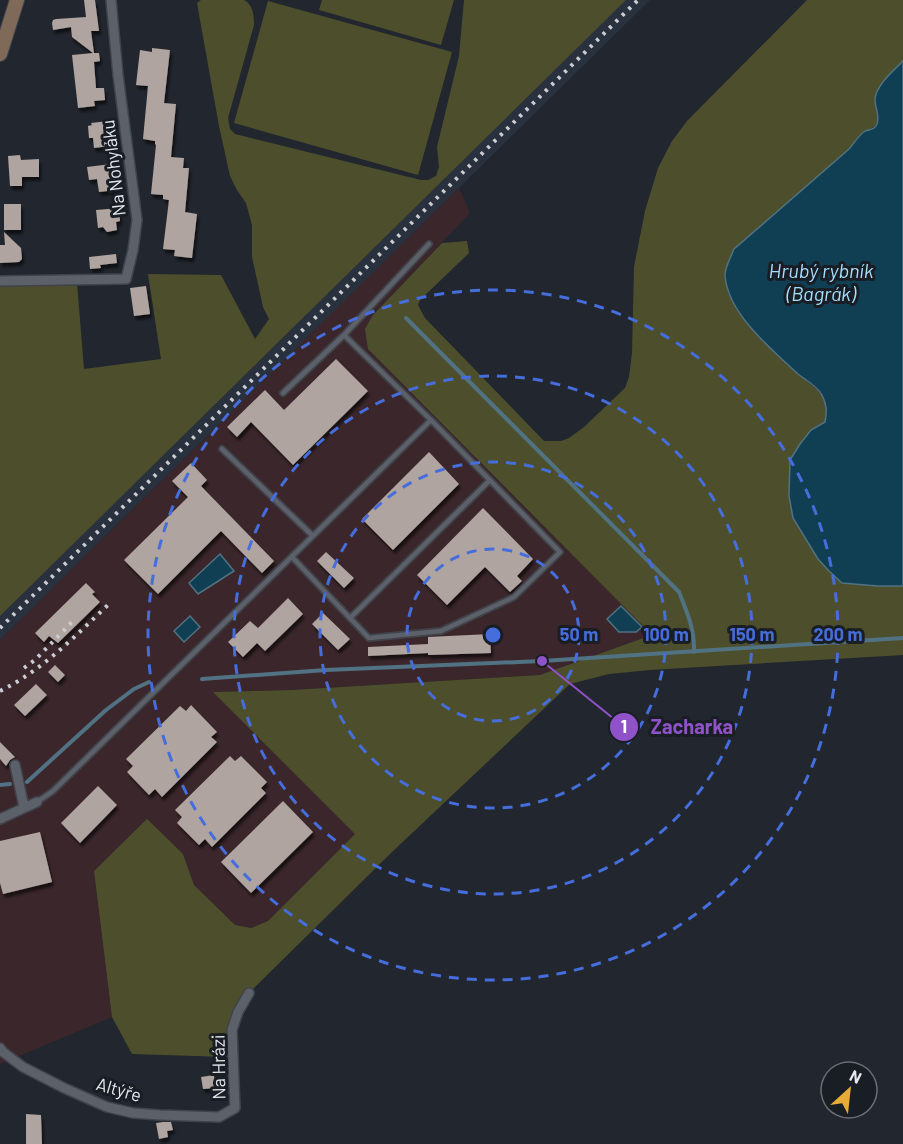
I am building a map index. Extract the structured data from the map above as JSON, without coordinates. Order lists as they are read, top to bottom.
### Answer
{
  "streets": {
    "street": ["Na Nohyláku", "Na Hrázi", "Altýře"]
  },
  "crossings": [
    ["Na Hrázi", "Altýře"]
  ],
  "water": ["Hrubý rybník (Bagrák)"],
  "places": ["Zacharka"],
  "north": "top right",
  "rings": [
    "50 m",
    "100 m",
    "150 m",
    "200 m"
  ]
}
